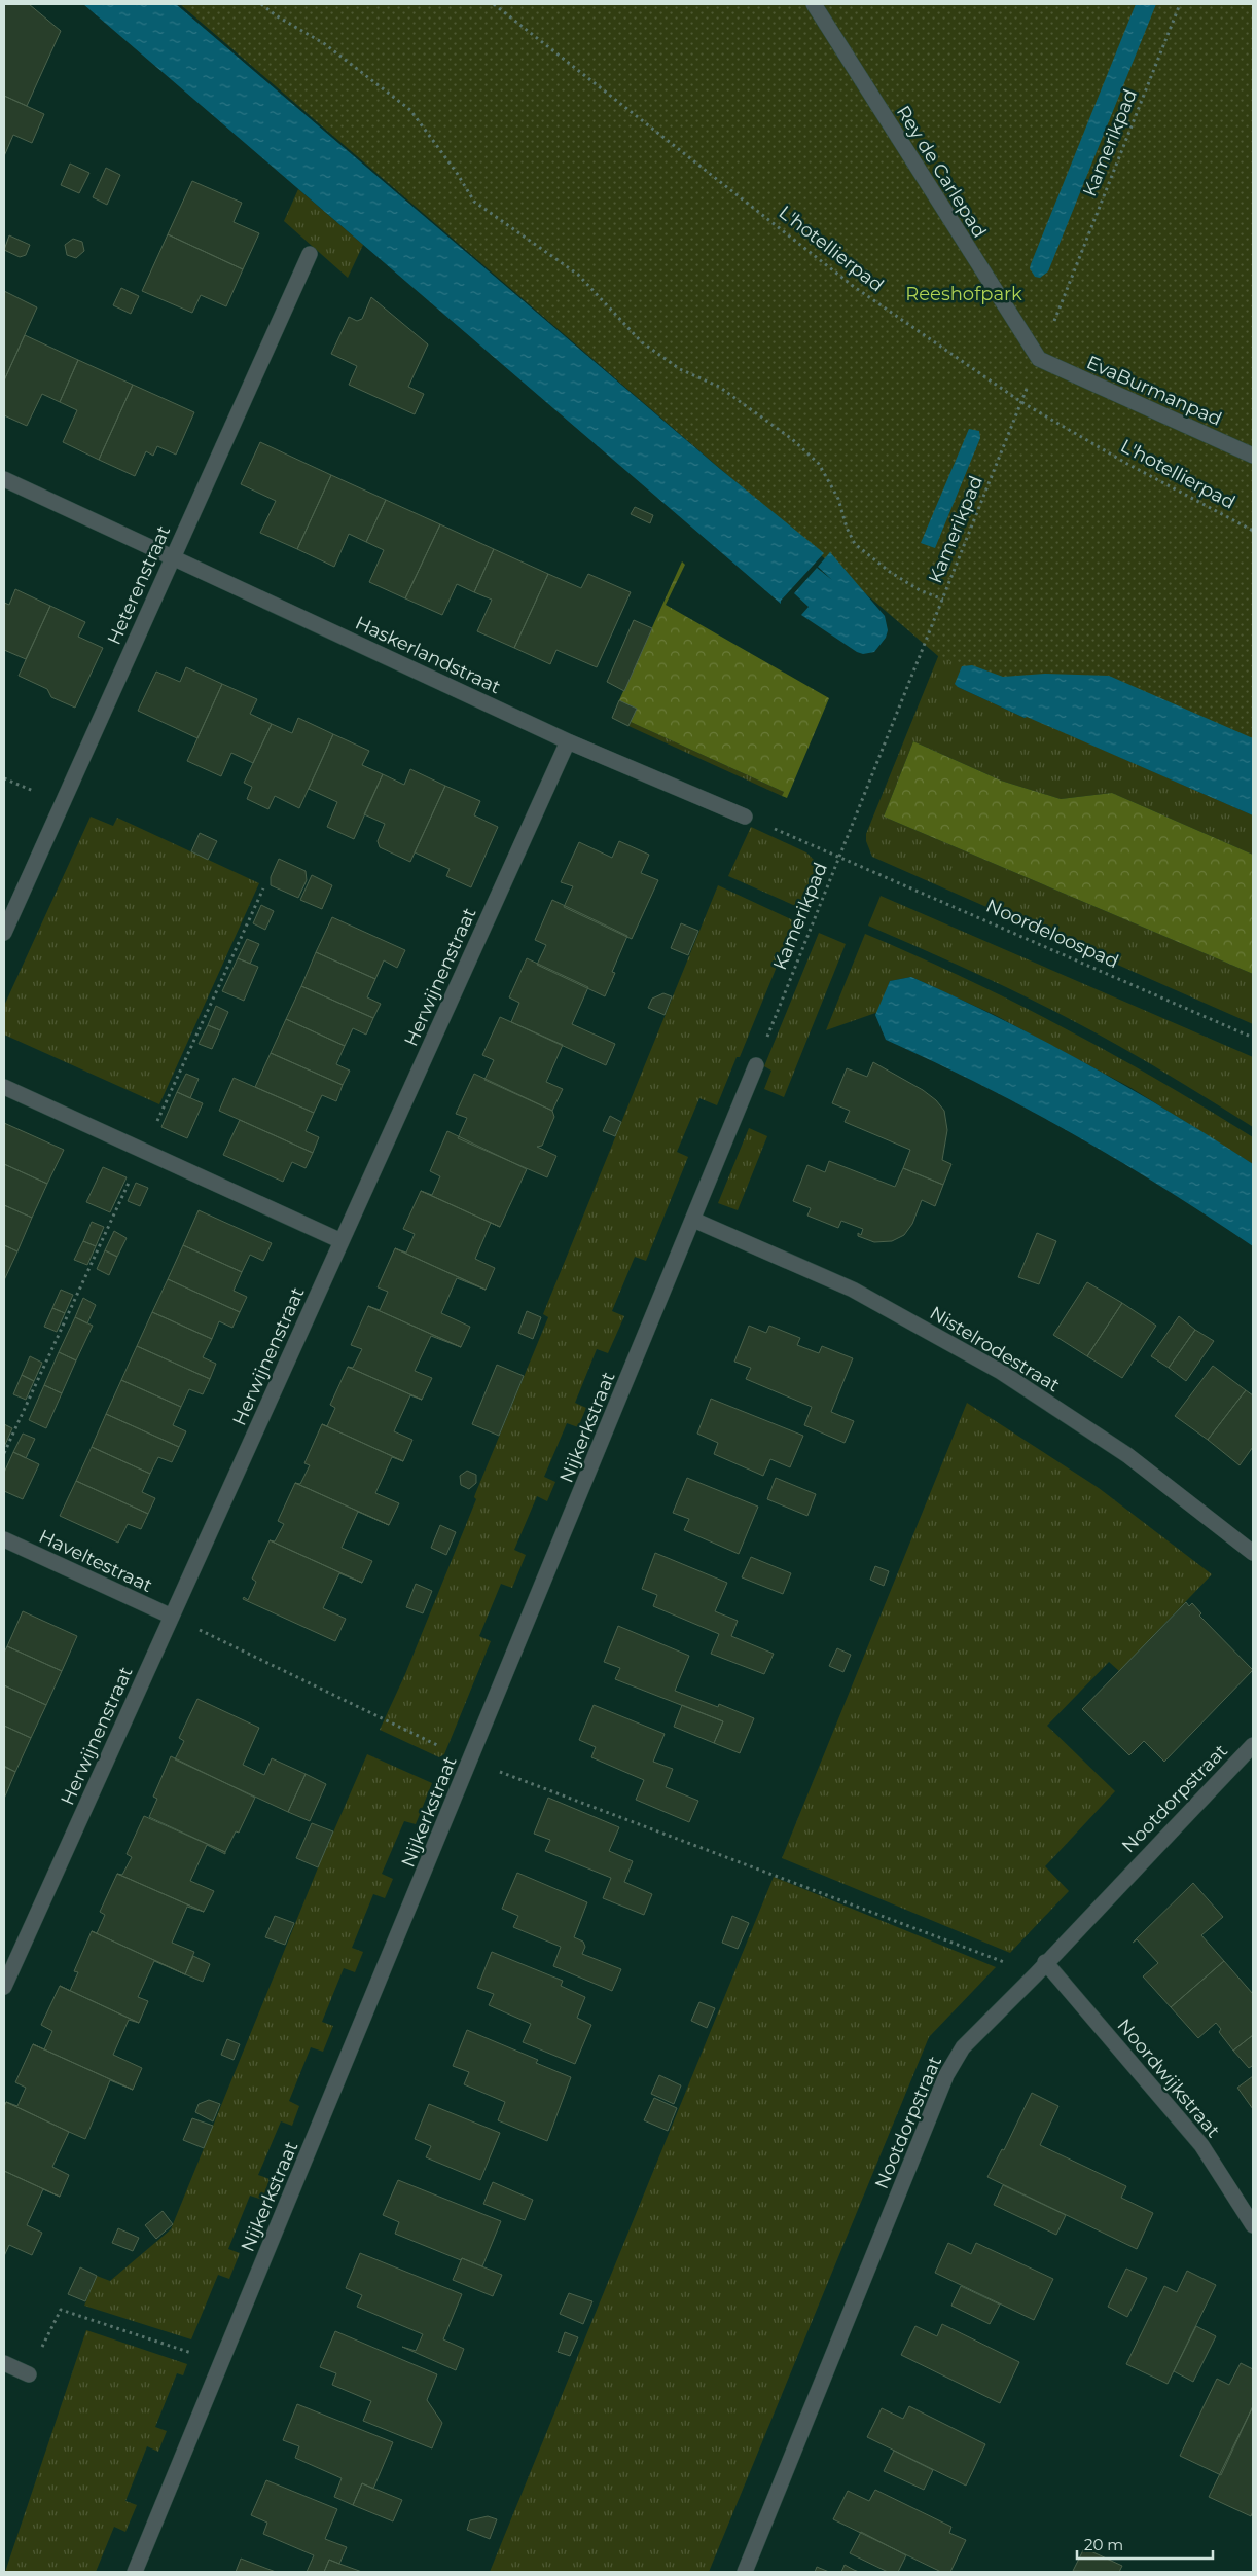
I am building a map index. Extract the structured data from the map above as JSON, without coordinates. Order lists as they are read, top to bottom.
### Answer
{
  "streets": {
    "street": [
      "Rey de Carlepad",
      "EvaBurmanpad",
      "Heterenstraat",
      "Haskerlandstraat",
      "Herwijnenstraat",
      "Nistelrodestraat",
      "Nijkerkstraat",
      "Haveltestraat",
      "Nootdorpstraat",
      "Noordwijkstraat"
    ],
    "path": ["Kamerikpad", "L'hotellierpad", "Noordeloospad"]
  },
  "crossings": [
    ["Kamerikpad", "Rey de Carlepad"],
    ["Kamerikpad", "L'hotellierpad"],
    ["Kamerikpad", "EvaBurmanpad"],
    ["Kamerikpad", "Noordeloospad"],
    ["Kamerikpad", "Nijkerkstraat"],
    ["Rey de Carlepad", "EvaBurmanpad"],
    ["Heterenstraat", "Haskerlandstraat"],
    ["Haskerlandstraat", "Herwijnenstraat"],
    ["Herwijnenstraat", "Haveltestraat"],
    ["Nistelrodestraat", "Nijkerkstraat"],
    ["Nootdorpstraat", "Noordwijkstraat"]
  ],
  "parks": ["Reeshofpark"],
  "scale_bar": "20 m"
}
